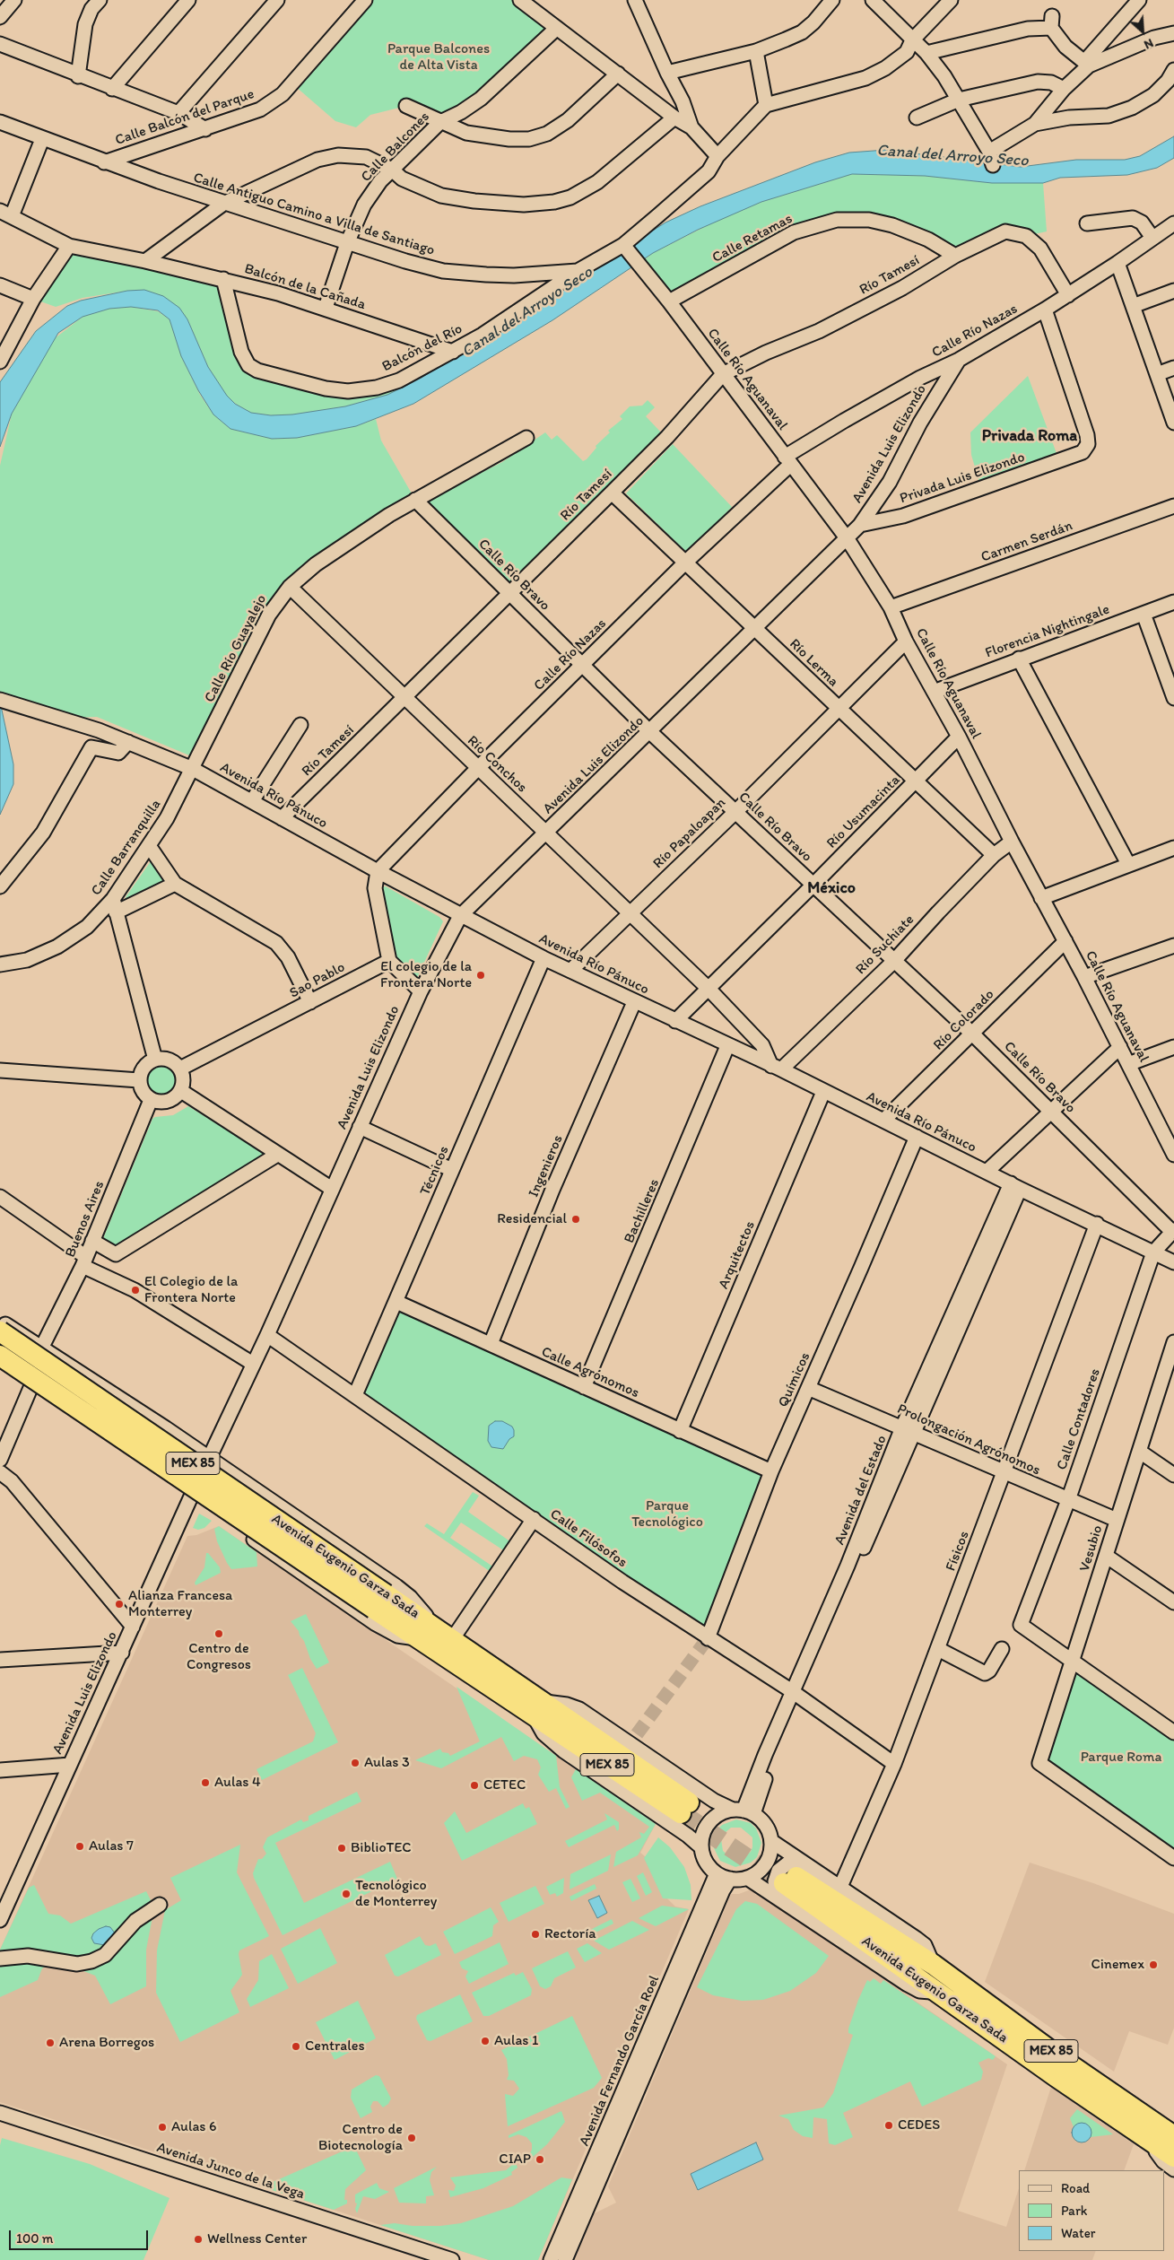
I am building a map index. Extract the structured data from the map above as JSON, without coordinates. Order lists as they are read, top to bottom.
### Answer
{
  "streets": {
    "highway": ["MEX 85", "Avenida Eugenio Garza Sada"],
    "street": [
      "Calle Balcón del Parque",
      "Calle Balcones",
      "Calle Antiguo Camino a Villa de Santiago",
      "Calle Retamas",
      "Río Tamesí",
      "Balcón de la Cañada",
      "Calle Río Nazas",
      "Balcón del Río",
      "Calle Río Aguanaval",
      "Avenida Luis Elizondo",
      "Privada Luis Elizondo",
      "Carmen Serdán",
      "Calle Río Bravo",
      "Florencia Nightingale",
      "Calle Río Guayalejo",
      "Río Lerma",
      "Río Conchos",
      "Avenida Río Pánuco",
      "Río Usumacinta",
      "Río Papaloapan",
      "Calle Barranquilla",
      "Río Suchiate",
      "Sao Pablo",
      "Río Colorado",
      "Ingenieros",
      "Técnicos",
      "Bachilleres",
      "Buenos Aires",
      "Arquitectos",
      "Calle Agrónomos",
      "Químicos",
      "Calle Contadores",
      "Prolongación Agrónomos",
      "Avenida del Estado",
      "Calle Filósofos",
      "Vesubio",
      "Físicos",
      "Avenida Fernando García Roel",
      "Avenida Junco de la Vega"
    ]
  },
  "crossings": [
    ["Calle Balcón del Parque", "Calle Antiguo Camino a Villa de Santiago"],
    ["Calle Balcones", "Calle Antiguo Camino a Villa de Santiago"],
    ["Calle Balcones", "Balcón de la Cañada"],
    ["Calle Antiguo Camino a Villa de Santiago", "Balcón del Río"],
    ["Calle Antiguo Camino a Villa de Santiago", "Calle Río Aguanaval"],
    ["Calle Retamas", "Río Tamesí"],
    ["Calle Retamas", "Calle Río Aguanaval"],
    ["Río Tamesí", "Calle Río Nazas"],
    ["Río Tamesí", "Calle Río Aguanaval"],
    ["Río Tamesí", "Calle Río Bravo"],
    ["Río Tamesí", "Río Lerma"],
    ["Río Tamesí", "Río Conchos"],
    ["Río Tamesí", "Avenida Río Pánuco"],
    ["Balcón de la Cañada", "Balcón del Río"],
    ["Calle Río Nazas", "Calle Río Aguanaval"],
    ["Calle Río Nazas", "Avenida Luis Elizondo"],
    ["Calle Río Nazas", "Privada Luis Elizondo"],
    ["Calle Río Nazas", "Calle Río Bravo"],
    ["Calle Río Nazas", "Río Lerma"],
    ["Calle Río Nazas", "Río Conchos"],
    ["Calle Río Nazas", "Avenida Río Pánuco"],
    ["Calle Río Aguanaval", "Avenida Luis Elizondo"],
    ["Calle Río Aguanaval", "Carmen Serdán"],
    ["Calle Río Aguanaval", "Florencia Nightingale"],
    ["Calle Río Aguanaval", "Río Usumacinta"],
    ["Calle Río Aguanaval", "Río Papaloapan"],
    ["Calle Río Aguanaval", "Río Suchiate"],
    ["Calle Río Aguanaval", "Río Colorado"],
    ["Avenida Luis Elizondo", "Privada Luis Elizondo"],
    ["Avenida Luis Elizondo", "Calle Río Bravo"],
    ["Avenida Luis Elizondo", "Río Lerma"],
    ["Avenida Luis Elizondo", "Río Conchos"],
    ["Avenida Luis Elizondo", "Avenida Río Pánuco"],
    ["Avenida Luis Elizondo", "Calle Filósofos"],
    ["Calle Río Bravo", "Calle Río Guayalejo"],
    ["Calle Río Bravo", "Río Usumacinta"],
    ["Calle Río Bravo", "Río Papaloapan"],
    ["Calle Río Bravo", "Río Suchiate"],
    ["Calle Río Bravo", "Río Colorado"],
    ["Calle Río Bravo", "Calle Contadores"],
    ["Calle Río Guayalejo", "Río Conchos"],
    ["Calle Río Guayalejo", "Avenida Río Pánuco"],
    ["Calle Río Guayalejo", "Calle Barranquilla"],
    ["Río Lerma", "Río Usumacinta"],
    ["Río Lerma", "Río Papaloapan"],
    ["Río Lerma", "Río Suchiate"],
    ["Río Conchos", "Avenida Río Pánuco"],
    ["Río Conchos", "Río Usumacinta"],
    ["Río Conchos", "Río Papaloapan"],
    ["Río Conchos", "Río Suchiate"],
    ["Avenida Río Pánuco", "Río Usumacinta"],
    ["Avenida Río Pánuco", "Río Papaloapan"],
    ["Avenida Río Pánuco", "Calle Barranquilla"],
    ["Avenida Río Pánuco", "Río Suchiate"],
    ["Avenida Río Pánuco", "Río Colorado"],
    ["Avenida Río Pánuco", "Ingenieros"],
    ["Avenida Río Pánuco", "Técnicos"],
    ["Avenida Río Pánuco", "Bachilleres"],
    ["Avenida Río Pánuco", "Arquitectos"],
    ["Avenida Río Pánuco", "Químicos"],
    ["Avenida Río Pánuco", "Calle Contadores"],
    ["Avenida Río Pánuco", "Avenida del Estado"],
    ["Avenida Río Pánuco", "Físicos"],
    ["Sao Pablo", "Buenos Aires"],
    ["Ingenieros", "Calle Agrónomos"],
    ["Técnicos", "Calle Agrónomos"],
    ["Técnicos", "Calle Filósofos"],
    ["Bachilleres", "Calle Agrónomos"],
    ["Arquitectos", "Calle Agrónomos"],
    ["Calle Agrónomos", "Químicos"],
    ["Químicos", "Prolongación Agrónomos"],
    ["Químicos", "Calle Filósofos"],
    ["Calle Contadores", "Prolongación Agrónomos"],
    ["Calle Contadores", "Vesubio"],
    ["Prolongación Agrónomos", "Avenida del Estado"],
    ["Prolongación Agrónomos", "Vesubio"],
    ["Prolongación Agrónomos", "Físicos"],
    ["Avenida del Estado", "Calle Filósofos"],
    ["Avenida del Estado", "Avenida Fernando García Roel"],
    ["Calle Filósofos", "Físicos"]
  ],
  "districts": ["Privada Roma", "México"],
  "water": ["Canal del Arroyo Seco"],
  "parks": ["Parque Balcones de Alta Vista", "Parque Tecnológico", "Parque Roma"],
  "places": [
    "El colegio de la Frontera Norte",
    "Residencial",
    "El Colegio de la Frontera Norte",
    "Alianza Francesa Monterrey",
    "Centro de Congresos",
    "Aulas 3",
    "Aulas 4",
    "CETEC",
    "Aulas 7",
    "BiblioTEC",
    "Tecnológico de Monterrey",
    "Rectoría",
    "Cinemex",
    "Aulas 1",
    "Arena Borregos",
    "Centrales",
    "CEDES",
    "Aulas 6",
    "Centro de Biotecnología",
    "CIAP",
    "Wellness Center"
  ],
  "legend": ["Road", "Park", "Water"],
  "scale_bar": "100 m",
  "north": "bottom right"
}
